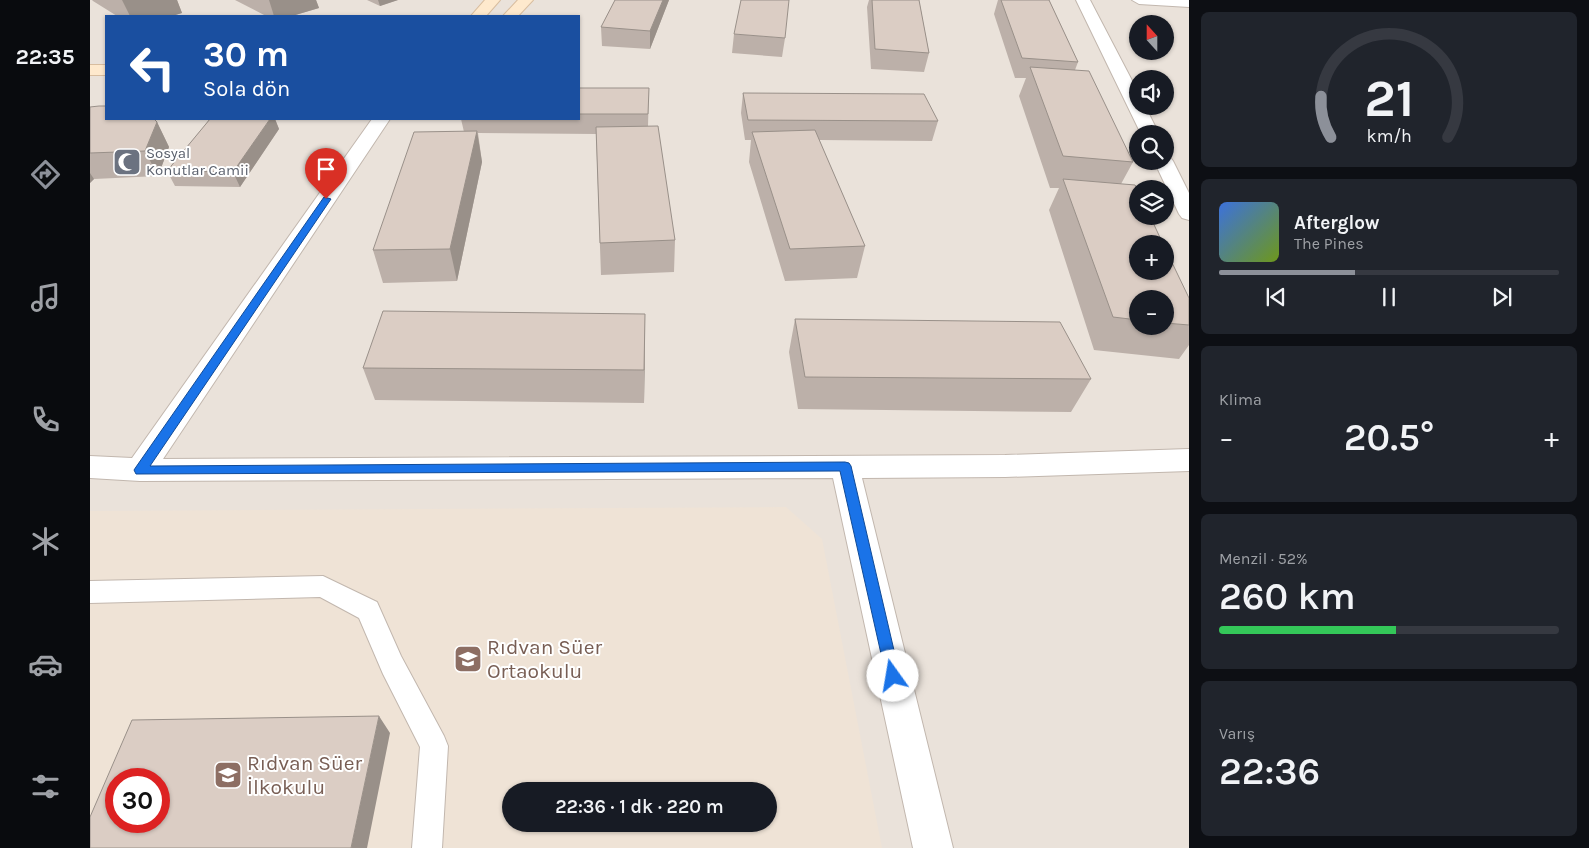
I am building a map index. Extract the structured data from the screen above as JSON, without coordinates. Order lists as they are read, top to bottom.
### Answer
{
  "places": {
    "mosque": ["Sosyal Konutlar Camii"],
    "school or university": ["Rıdvan Süer Ortaokulu", "Rıdvan Süer İlkokulu"]
  },
  "north": "top",
  "page": {
    "tabs": "22:35",
    "map_buttons": ["+", "−"],
    "turn": ["30 m", "Sola dön"],
    "song": ["Afterglow", "The Pines"],
    "tile": [
      "Klima",
      ["Menzil · 52%", "260 km"],
      ["Varış", "22:36"]
    ],
    "heat": ["−", "20.5°", "+"],
    "limit": "30",
    "trip": "22:36 · 1 dk · 220 m",
    "gauge": ["21", "km/h"]
  }
}
